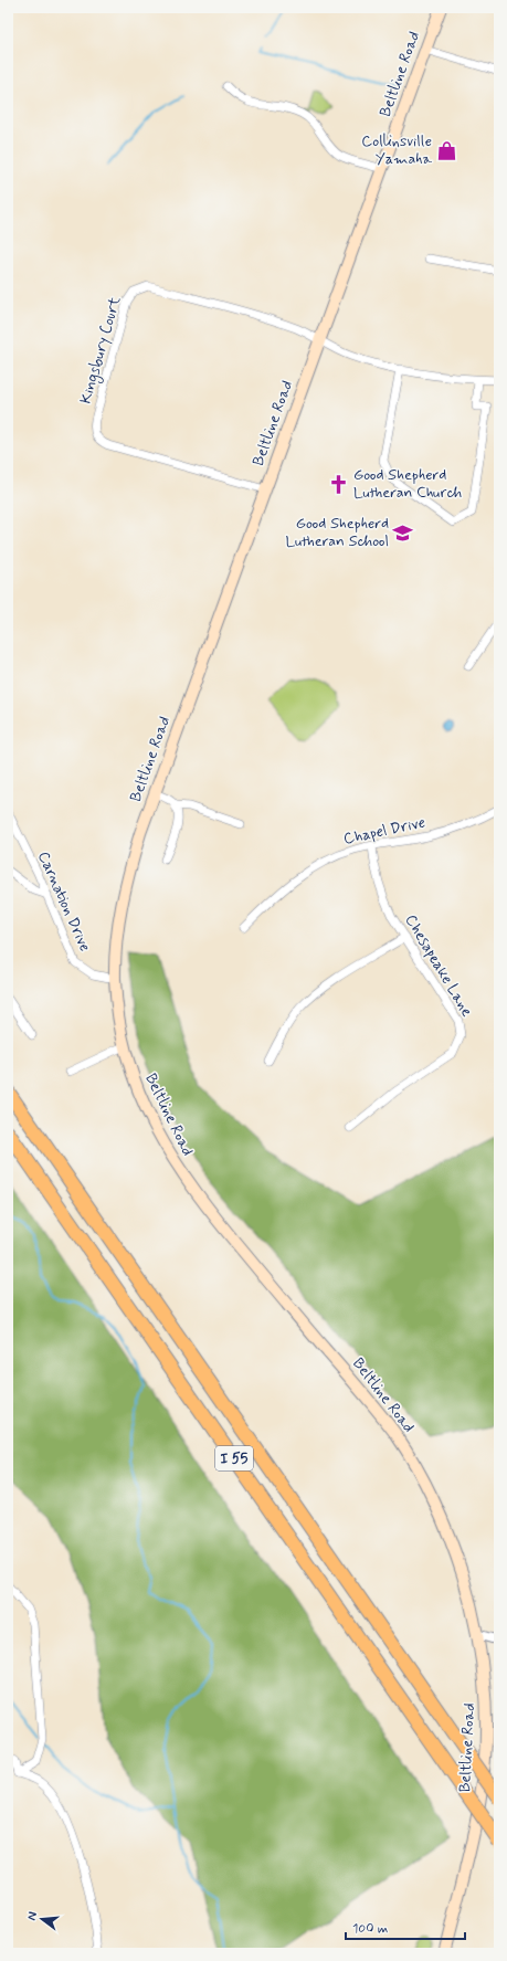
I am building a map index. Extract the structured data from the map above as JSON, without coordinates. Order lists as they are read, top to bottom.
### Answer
{
  "streets": {
    "highway": ["I 55"],
    "main road": ["Beltline Road"],
    "street": [
      "Kingsbury Court",
      "Chapel Drive",
      "Carnation Drive",
      "Chesapeake Lane"
    ]
  },
  "crossings": [
    ["Beltline Road", "Kingsbury Court"],
    ["Beltline Road", "Carnation Drive"],
    ["Chapel Drive", "Chesapeake Lane"]
  ],
  "places": {
    "shop": ["Collinsville Yamaha"],
    "church": ["Good Shepherd Lutheran Church"],
    "school or university": ["Good Shepherd Lutheran School"]
  },
  "scale_bar": "100 m",
  "north": "left"
}
